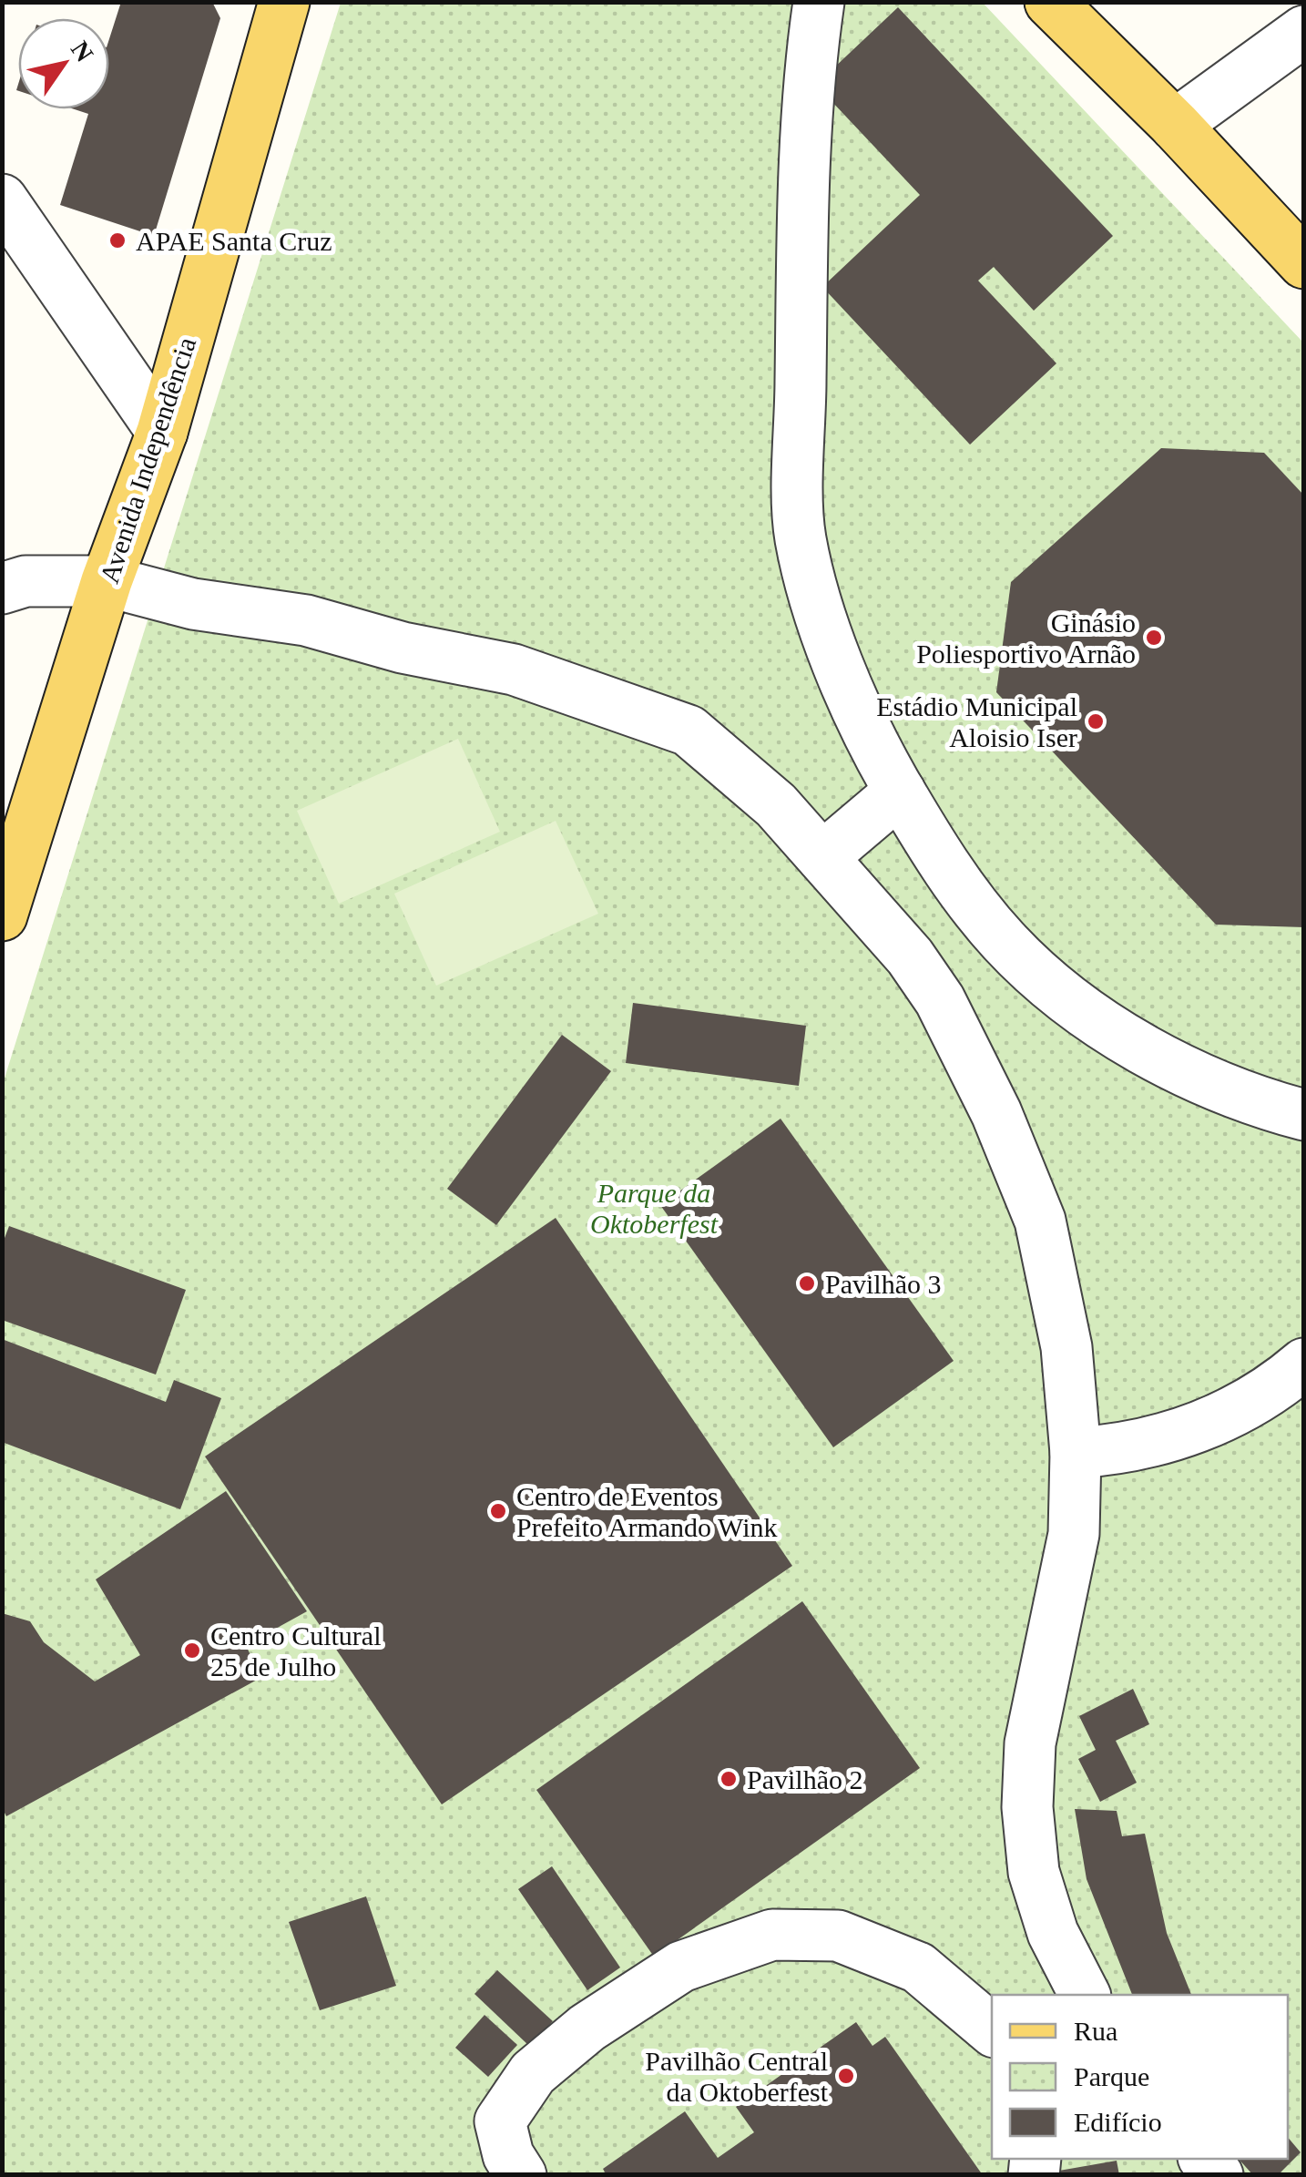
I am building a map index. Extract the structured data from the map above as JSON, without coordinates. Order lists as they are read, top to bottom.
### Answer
{
  "streets": {
    "main road": ["Avenida Independência"]
  },
  "parks": ["Parque da Oktoberfest"],
  "places": [
    "APAE Santa Cruz",
    "Ginásio Poliesportivo Arnão",
    "Estádio Municipal Aloisio Iser",
    "Pavilhão 3",
    "Centro de Eventos Prefeito Armando Wink",
    "Centro Cultural 25 de Julho",
    "Pavilhão 2",
    "Pavilhão Central da Oktoberfest"
  ],
  "legend": ["Rua", "Parque", "Edifício"],
  "north": "top right"
}
